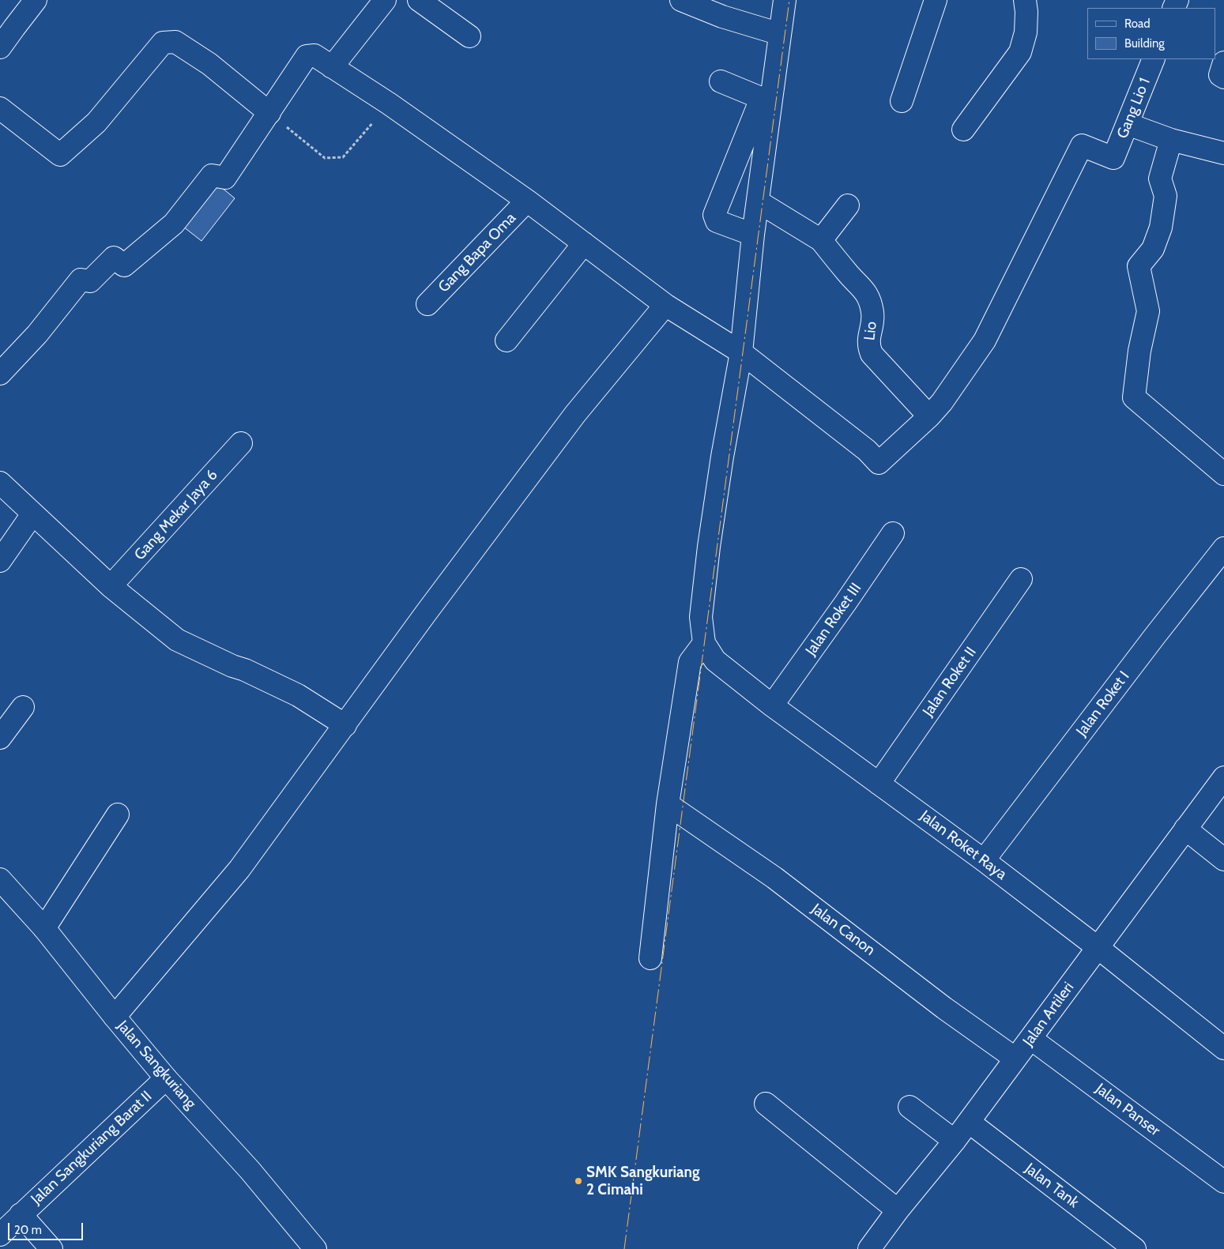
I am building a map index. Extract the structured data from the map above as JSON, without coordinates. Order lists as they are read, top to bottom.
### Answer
{
  "streets": {
    "street": [
      "Gang Lio 1",
      "Gang Bapa Oma",
      "Lio",
      "Gang Mekar Jaya 6",
      "Jalan Roket III",
      "Jalan Roket II",
      "Jalan Roket I",
      "Jalan Roket Raya",
      "Jalan Canon",
      "Jalan Artileri",
      "Jalan Sangkuriang",
      "Jalan Panser",
      "Jalan Sangkuriang Barat II",
      "Jalan Tank"
    ]
  },
  "crossings": [
    ["Gang Lio 1", "Lio"],
    ["Jalan Roket III", "Jalan Roket Raya"],
    ["Jalan Roket II", "Jalan Roket Raya"],
    ["Jalan Roket I", "Jalan Roket Raya"],
    ["Jalan Roket Raya", "Jalan Artileri"],
    ["Jalan Canon", "Jalan Artileri"],
    ["Jalan Artileri", "Jalan Panser"],
    ["Jalan Artileri", "Jalan Tank"],
    ["Jalan Sangkuriang", "Jalan Sangkuriang Barat II"]
  ],
  "places": ["SMK Sangkuriang 2 Cimahi"],
  "legend": ["Road", "Building"],
  "scale_bar": "20 m"
}
